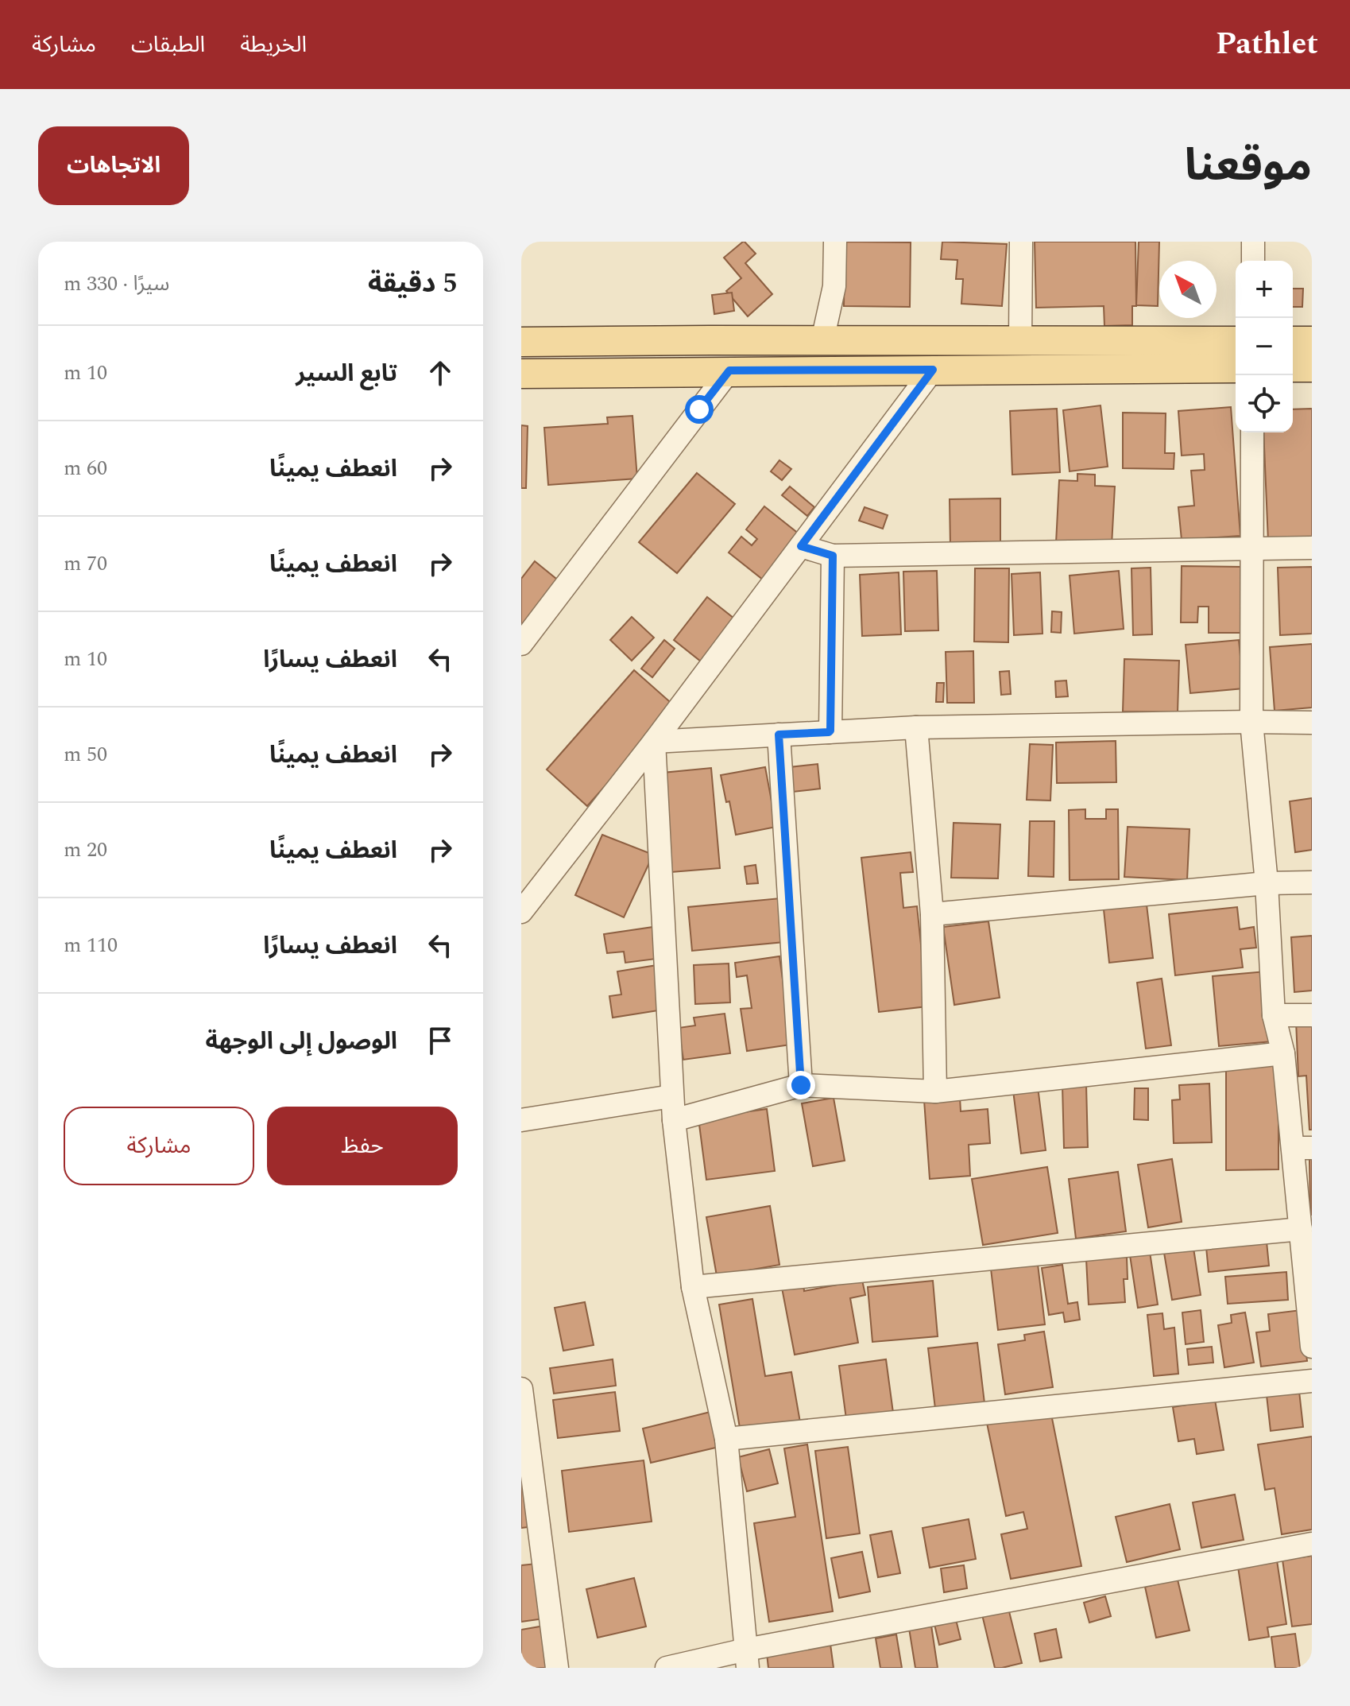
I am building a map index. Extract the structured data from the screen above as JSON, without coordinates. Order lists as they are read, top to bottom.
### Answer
{
  "north": "top left",
  "page": {
    "header": "Pathlet",
    "nav": ["الخريطة", "الطبقات", "مشاركة"],
    "title": "موقعنا",
    "buttons": [
      "الاتجاهات",
      ["حفظ", "مشاركة"]
    ],
    "heading": ["5 دقيقة", "سيرًا · 330 m"],
    "map_buttons": ["+", "−"],
    "list": [
      ["تابع السير", "10 m"],
      ["انعطف يمينًا", "60 m"],
      ["انعطف يمينًا", "70 m"],
      ["انعطف يسارًا", "10 m"],
      ["انعطف يمينًا", "50 m"],
      ["انعطف يمينًا", "20 m"],
      ["انعطف يسارًا", "110 m"],
      "الوصول إلى الوجهة"
    ]
  }
}
